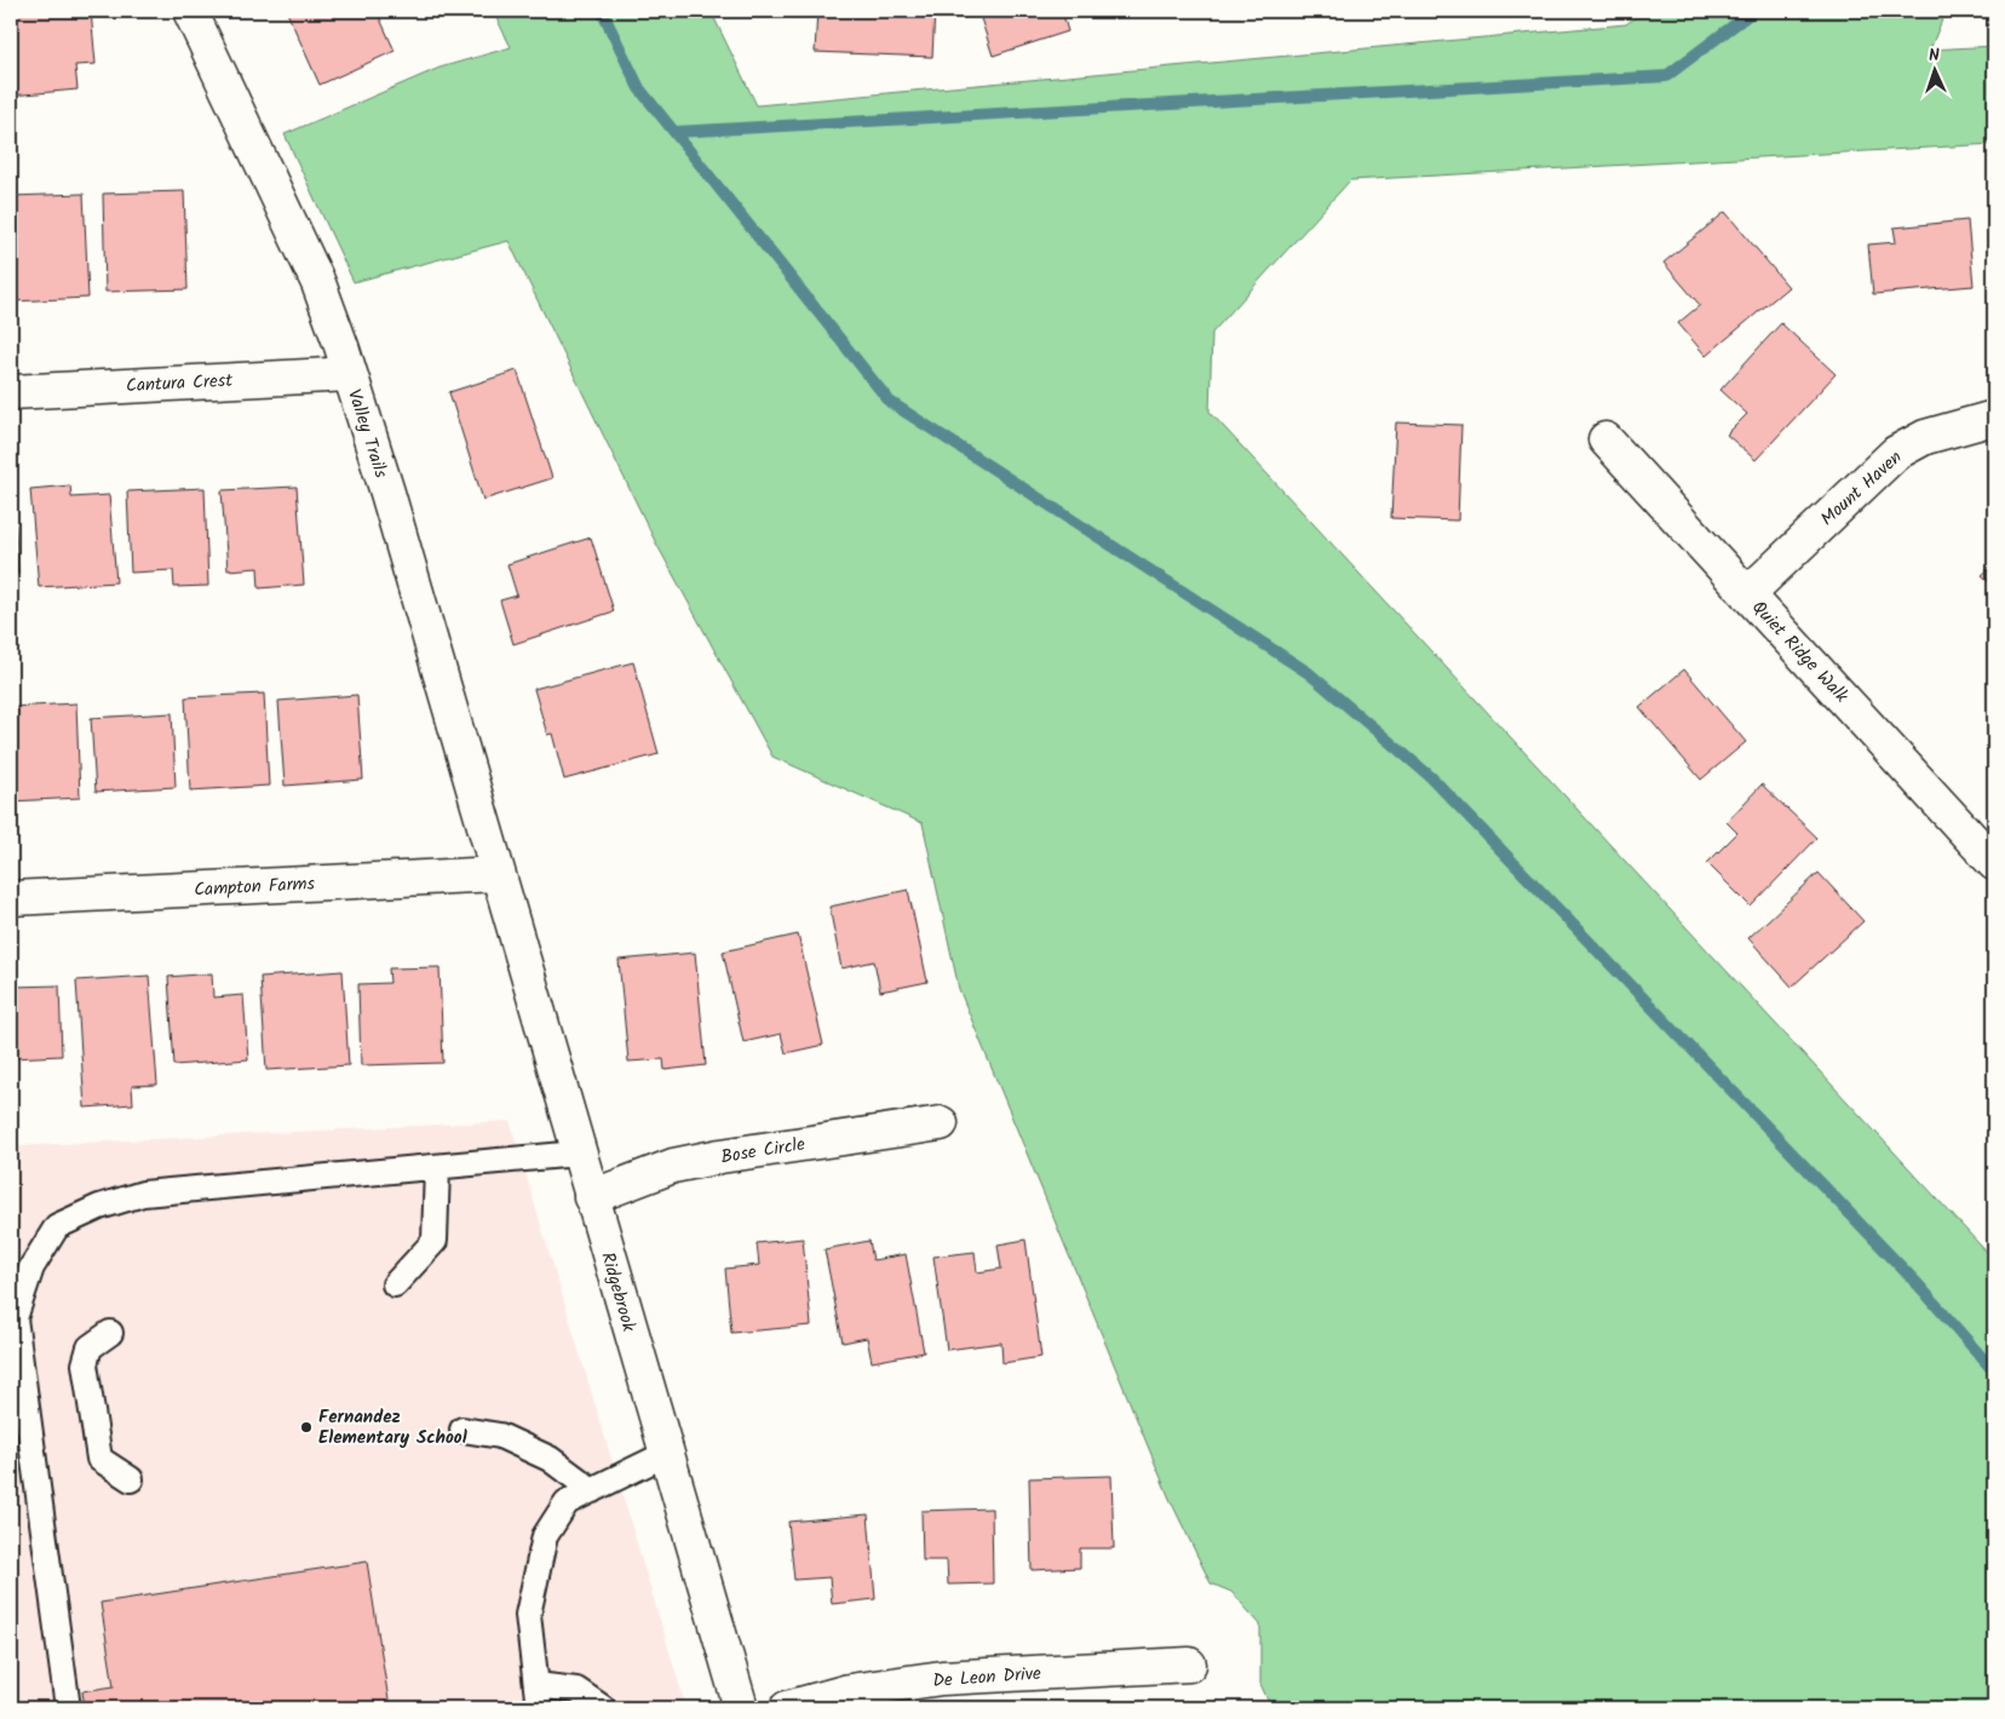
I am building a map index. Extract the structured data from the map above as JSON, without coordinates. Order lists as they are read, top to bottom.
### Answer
{
  "streets": {
    "street": [
      "Cantura Crest",
      "Valley Trails",
      "Mount Haven",
      "Quiet Ridge Walk",
      "Campton Farms",
      "Bose Circle",
      "Ridgebrook",
      "De Leon Drive"
    ]
  },
  "crossings": [
    ["Cantura Crest", "Valley Trails"],
    ["Valley Trails", "Campton Farms"],
    ["Valley Trails", "Ridgebrook"],
    ["Mount Haven", "Quiet Ridge Walk"],
    ["Campton Farms", "Ridgebrook"],
    ["Bose Circle", "Ridgebrook"]
  ],
  "places": ["Fernandez Elementary School"],
  "north": "top"
}
